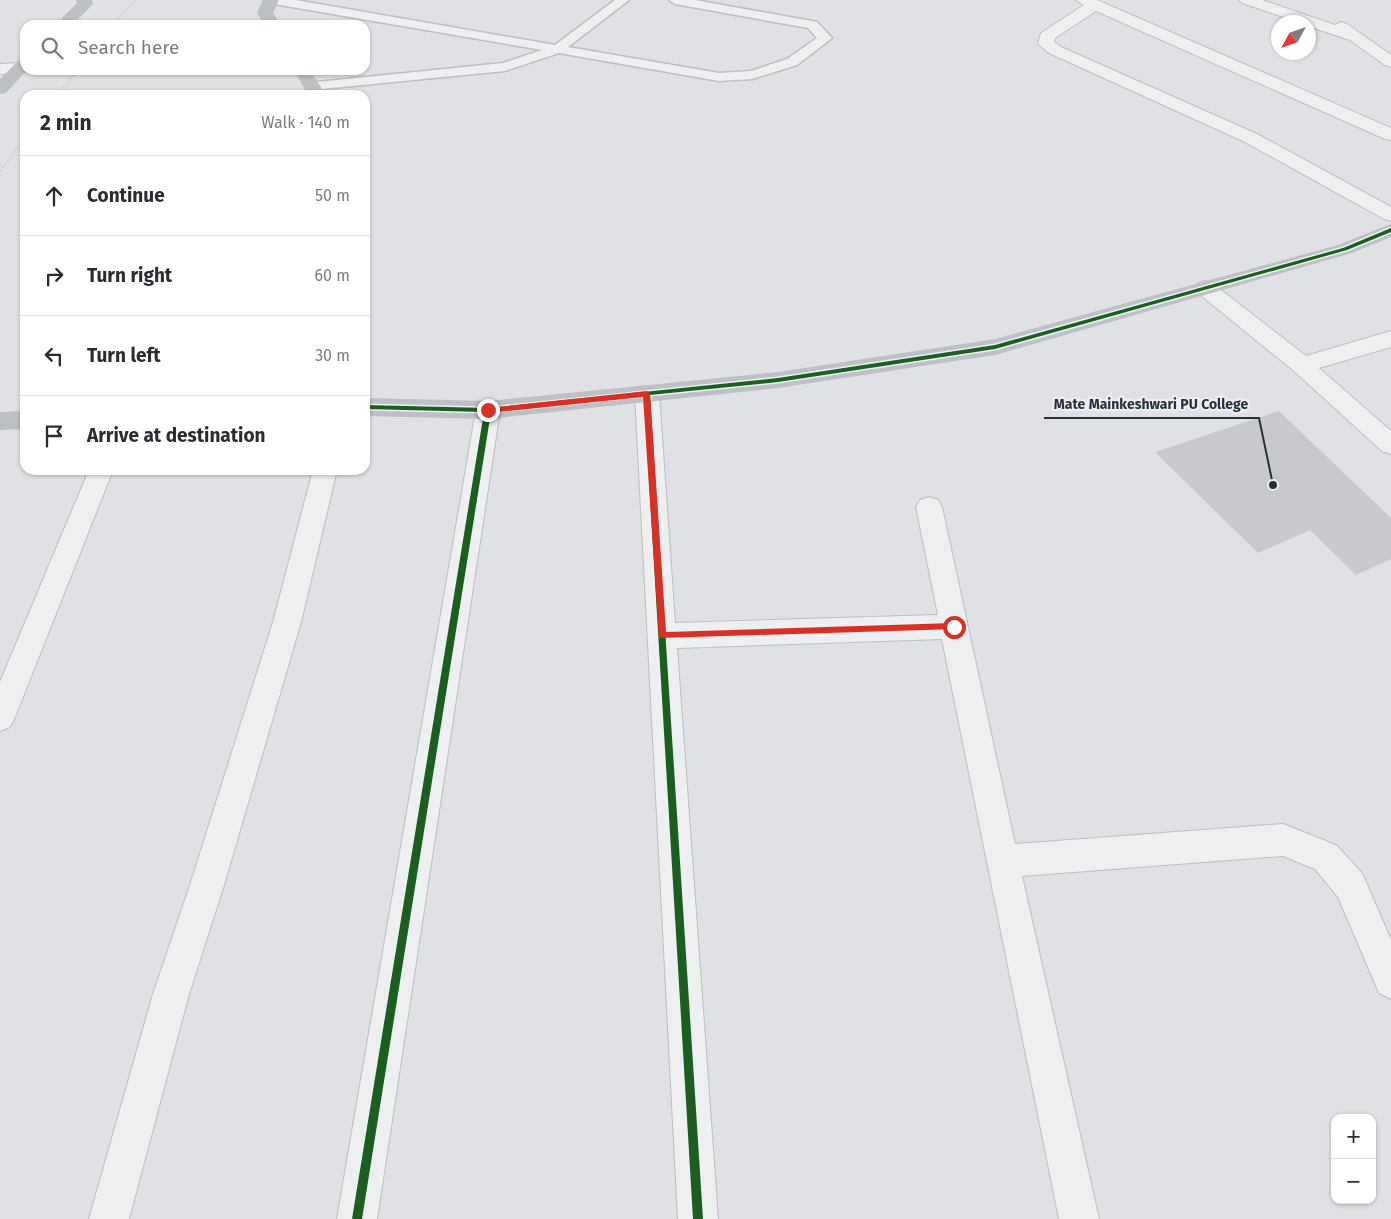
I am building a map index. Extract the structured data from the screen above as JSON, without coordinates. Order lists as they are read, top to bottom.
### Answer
{
  "places": ["Mate Mainkeshwari PU College"],
  "north": "bottom left",
  "page": {
    "search": "Search here",
    "heading": ["2 min", "Walk · 140 m"],
    "list": [
      ["Continue", "50 m"],
      ["Turn right", "60 m"],
      ["Turn left", "30 m"],
      "Arrive at destination"
    ],
    "map_buttons": ["+", "−"]
  }
}
